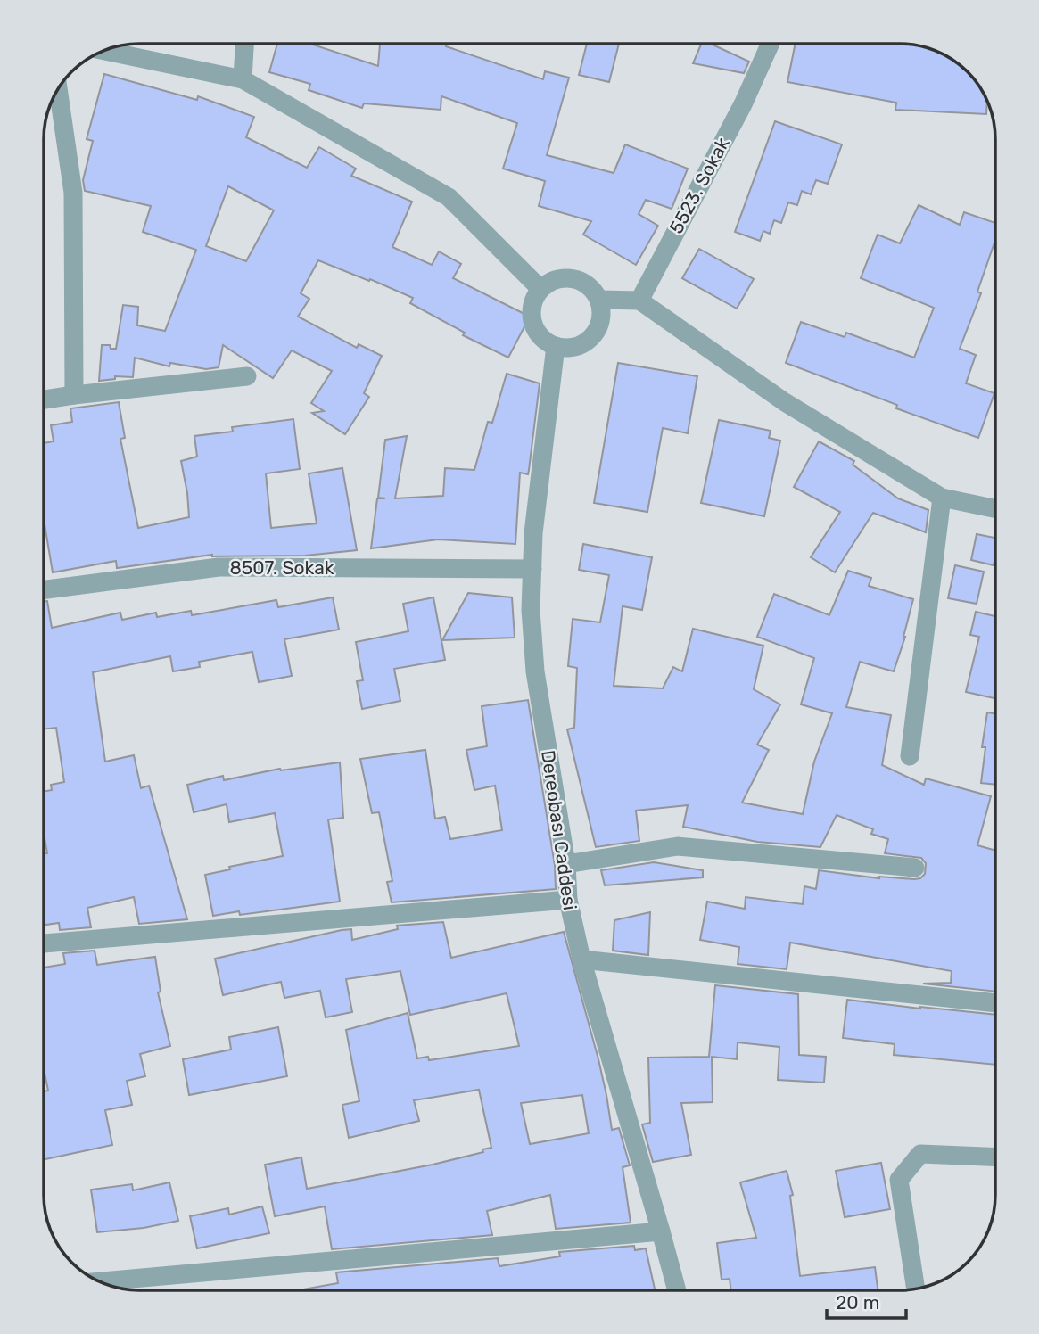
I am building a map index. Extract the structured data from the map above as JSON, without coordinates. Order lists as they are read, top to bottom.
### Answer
{
  "streets": {
    "street": ["5523. Sokak", "8507. Sokak", "Dereobası Caddesi"]
  },
  "crossings": [
    ["8507. Sokak", "Dereobası Caddesi"]
  ],
  "scale_bar": "20 m"
}
